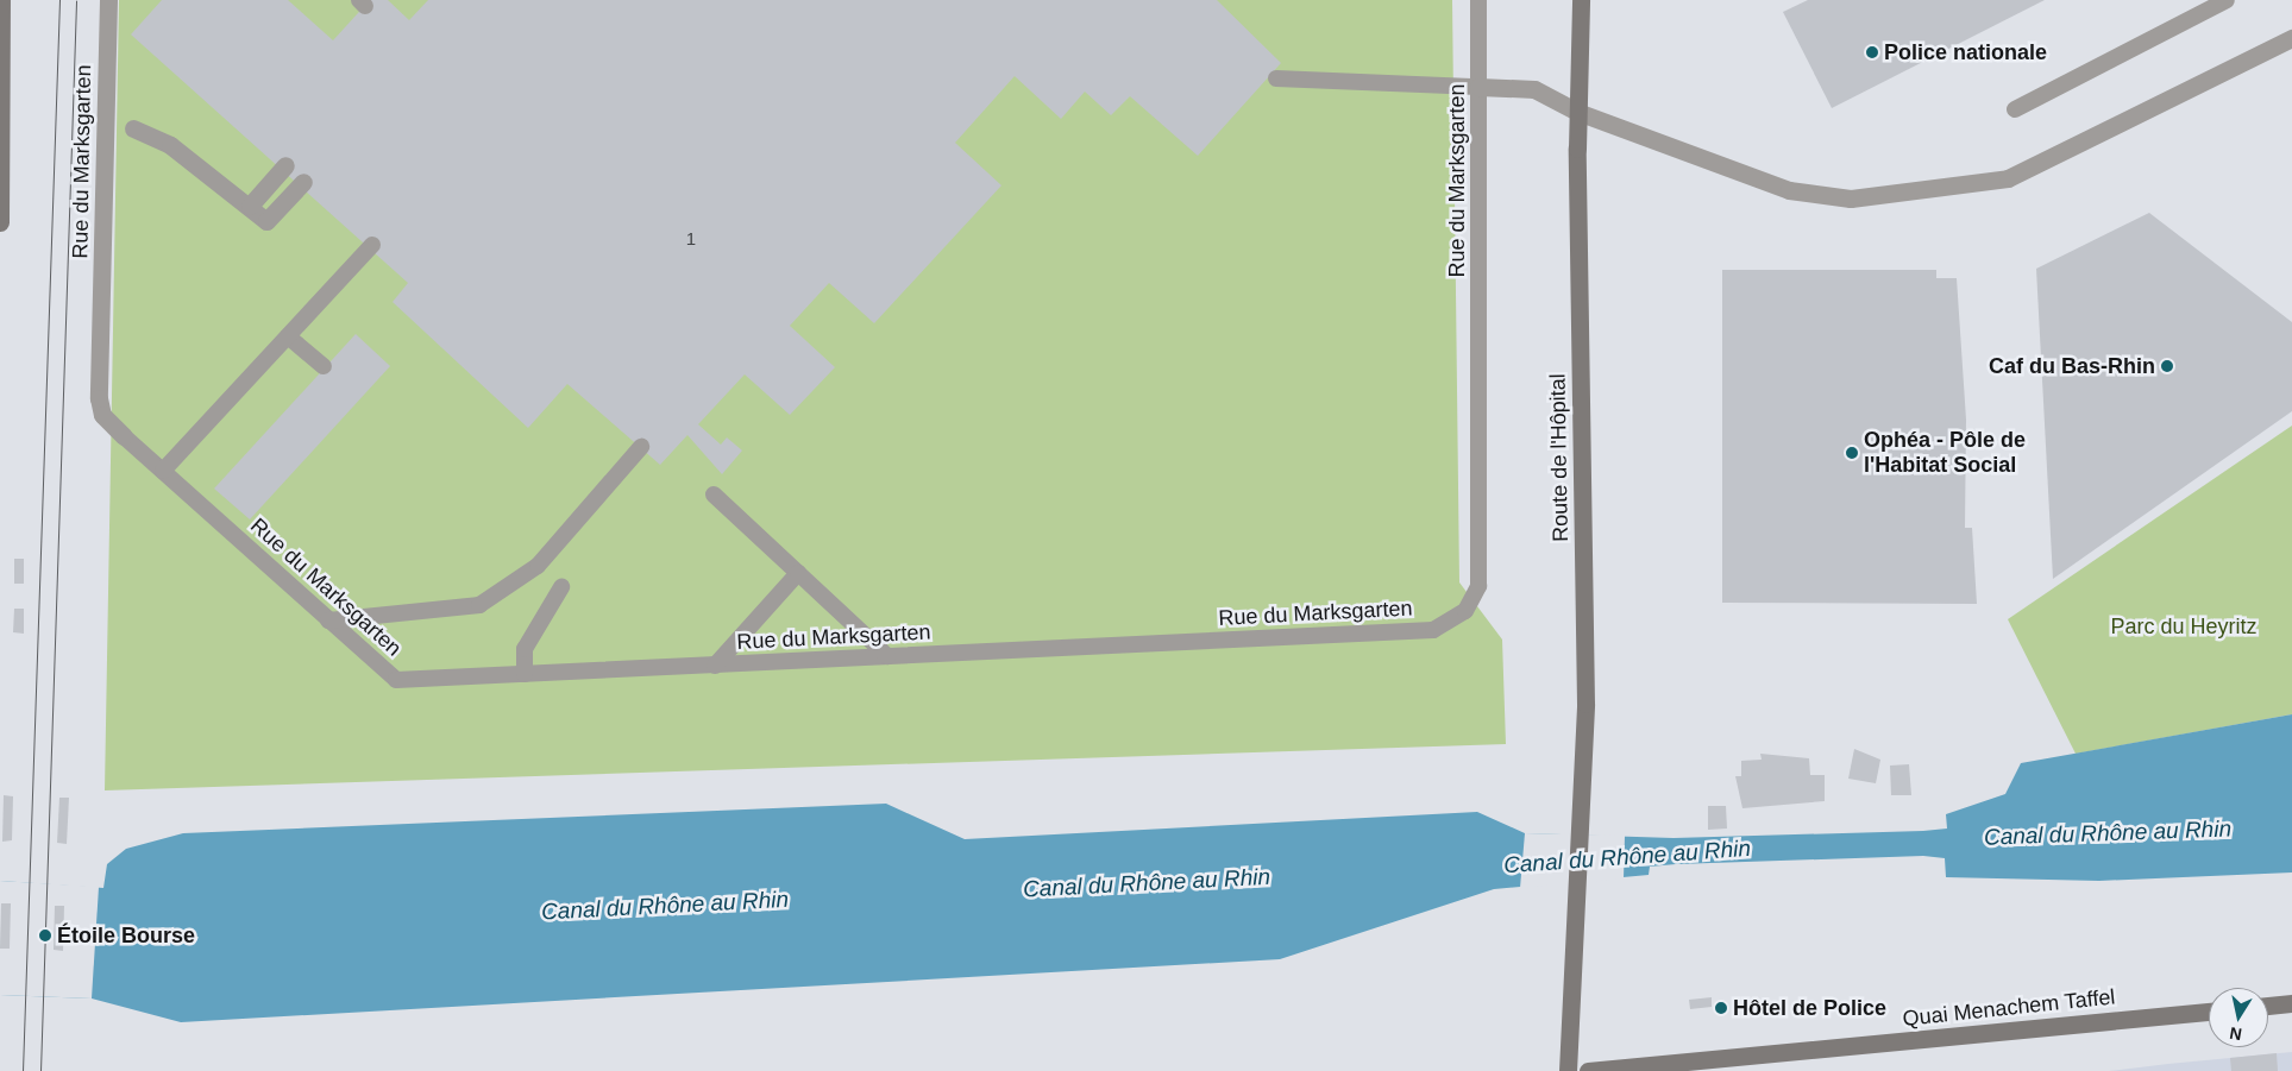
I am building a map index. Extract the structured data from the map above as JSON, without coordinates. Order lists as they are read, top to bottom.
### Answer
{
  "streets": {
    "main road": ["Route de l'Hôpital", "Quai Menachem Taffel"],
    "street": ["Rue du Marksgarten"]
  },
  "water": ["Canal du Rhône au Rhin"],
  "parks": ["Parc du Heyritz"],
  "places": [
    "Police nationale",
    "Caf du Bas-Rhin",
    "Ophéa - Pôle de l'Habitat Social",
    "Étoile Bourse",
    "Hôtel de Police"
  ],
  "house_numbers": ["1"],
  "north": "bottom"
}
